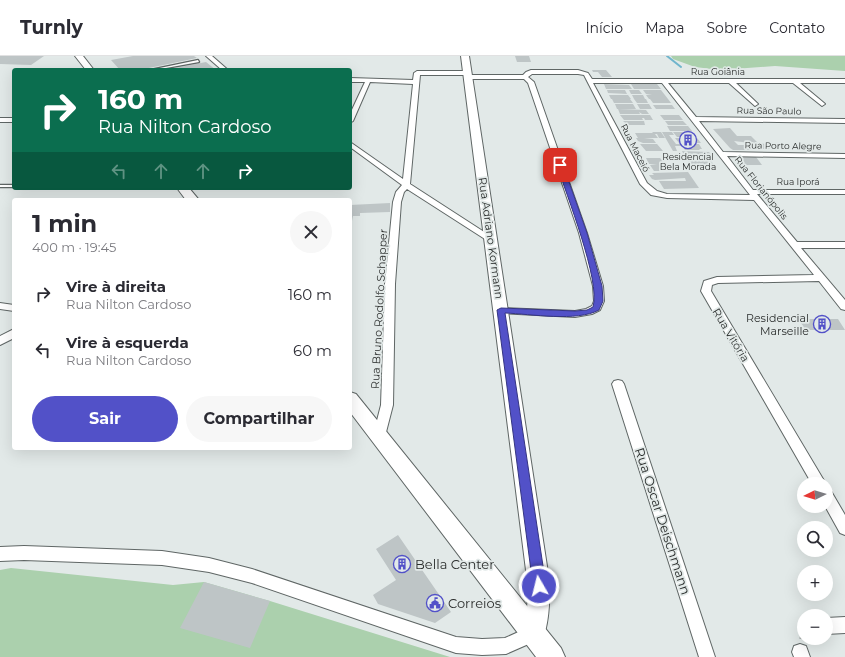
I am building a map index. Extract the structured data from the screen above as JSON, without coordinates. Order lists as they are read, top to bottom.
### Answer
{
  "streets": {
    "street": [
      "Rua Goiânia",
      "Rua São Paulo",
      "Rua Porto Alegre",
      "Rua Maceió",
      "Rua Iporá",
      "Rua Florianópolis",
      "Rua Adriano Kormann",
      "Rua Bruno Rodolfo Schapper",
      "Rua Vitória",
      "Rua Oscar Deischmann"
    ]
  },
  "crossings": [
    ["Rua Goiânia", "Rua Maceió"],
    ["Rua Goiânia", "Rua Florianópolis"],
    ["Rua São Paulo", "Rua Florianópolis"],
    ["Rua Porto Alegre", "Rua Florianópolis"],
    ["Rua Maceió", "Rua Iporá"],
    ["Rua Maceió", "Rua Florianópolis"],
    ["Rua Iporá", "Rua Florianópolis"],
    ["Rua Florianópolis", "Rua Vitória"]
  ],
  "places": {
    "building": ["Residencial Bela Morada", "Residencial Marseille", "Bella Center"],
    "public building": ["Correios"]
  },
  "north": "left",
  "page": {
    "header": "Turnly",
    "nav": [
      "Início",
      "Mapa",
      "Sobre",
      "Contato"
    ],
    "turn": ["160 m", "Rua Nilton Cardoso"],
    "heading": ["1 min", "400 m · 19:45"],
    "list": [
      {
        "name": "Vire à direita",
        "note": "Rua Nilton Cardoso",
        "value": "160 m"
      },
      {
        "name": "Vire à esquerda",
        "note": "Rua Nilton Cardoso",
        "value": "60 m"
      }
    ],
    "buttons": ["Sair", "Compartilhar"],
    "map_buttons": ["+", "−"]
  }
}
